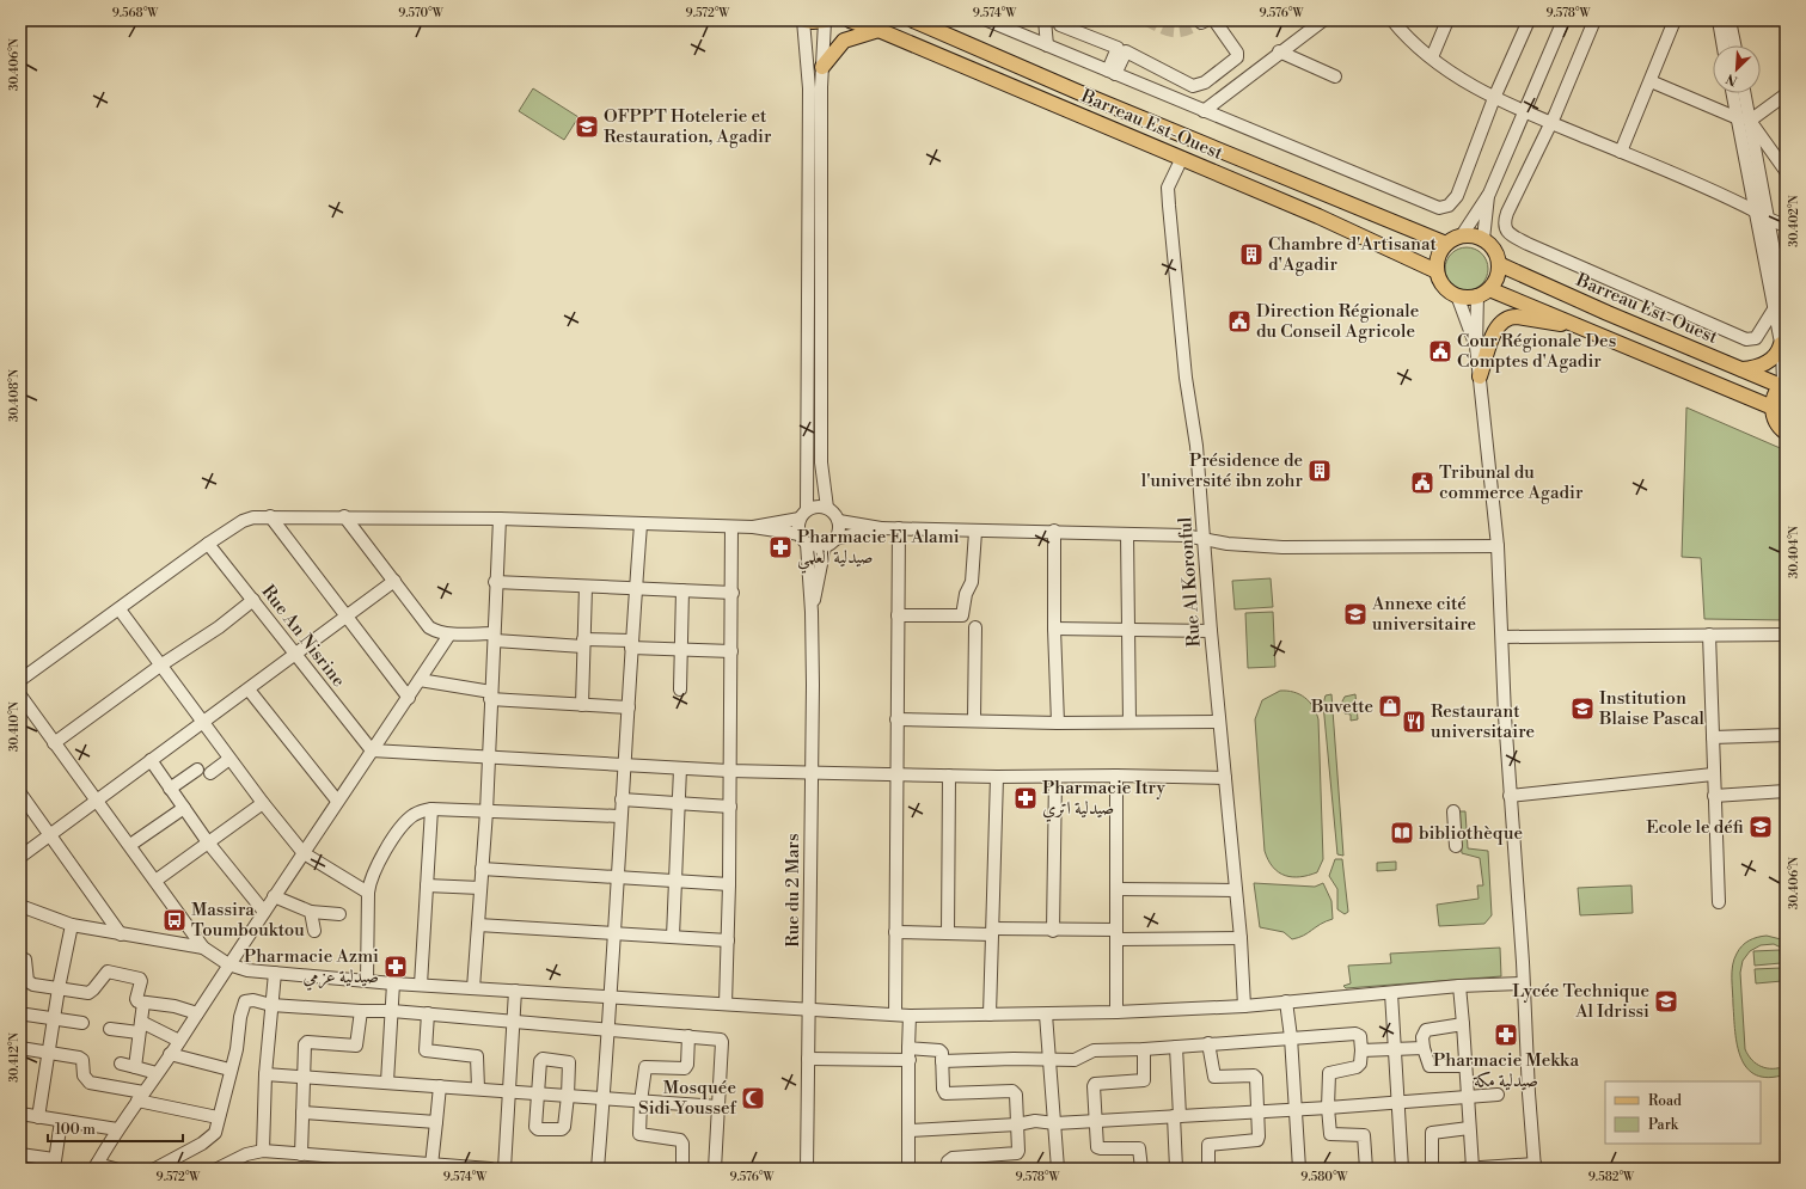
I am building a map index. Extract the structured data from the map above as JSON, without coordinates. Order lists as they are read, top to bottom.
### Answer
{
  "streets": {
    "main road": ["Barreau Est-Ouest"],
    "street": ["Rue Al Koronful", "Rue An Nisrine", "Rue du 2 Mars"]
  },
  "crossings": [
    ["Barreau Est-Ouest", "Rue Al Koronful"]
  ],
  "places": {
    "school or university": [
      "OFPPT Hotelerie et Restauration, Agadir",
      "Annexe cité universitaire",
      "Institution Blaise Pascal",
      "Ecole le défi",
      "Lycée Technique Al Idrissi"
    ],
    "building": ["Chambre d'Artisanat d'Agadir", "Présidence de l'université ibn zohr"],
    "public building": ["Direction Régionale du Conseil Agricole", "Cour Régionale Des Comptes d'Agadir", "Tribunal du commerce Agadir"],
    "pharmacy": [
      "Pharmacie El Alami صيدلية العلمي",
      "Pharmacie Itry صيدلية اتري",
      "Pharmacie Azmi صيدلية عزمي",
      "Pharmacie Mekka صيدلية مكة"
    ],
    "shop": ["Buvette"],
    "restaurant": ["Restaurant universitaire"],
    "library": ["bibliothèque"],
    "bus stop": ["Massira Toumbouktou"],
    "mosque": ["Mosquée Sidi Youssef"]
  },
  "legend": ["Road", "Park"],
  "scale_bar": "100 m",
  "north": "bottom left",
  "coordinates": [
    "9.568°W",
    "9.570°W",
    "9.572°W",
    "9.574°W",
    "9.576°W",
    "9.578°W",
    "30.406°N",
    "30.402°N",
    "30.408°N",
    "30.404°N",
    "30.410°N",
    "30.412°N",
    "9.580°W",
    "9.582°W"
  ]
}
